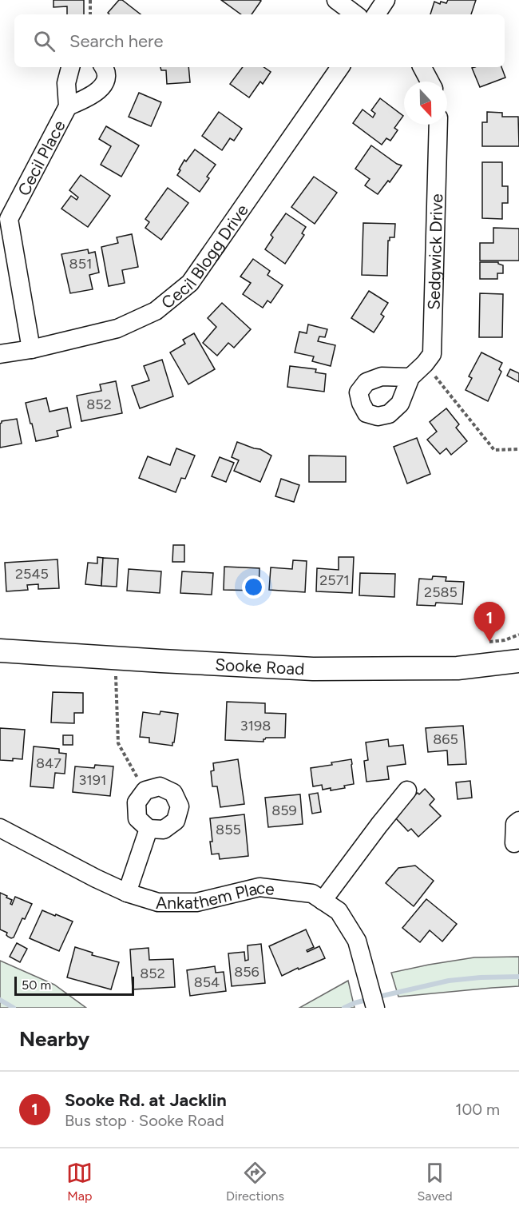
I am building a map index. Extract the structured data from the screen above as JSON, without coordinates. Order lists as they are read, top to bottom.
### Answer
{
  "streets": {
    "main road": ["Sooke Road"],
    "street": [
      "Cecil Place",
      "Sedgwick Drive",
      "Cecil Blogg Drive",
      "Ankathem Place"
    ]
  },
  "crossings": [
    ["Cecil Place", "Cecil Blogg Drive"]
  ],
  "house_numbers": [
    "851",
    "852",
    "2545",
    "2571",
    "2585",
    "3198",
    "865",
    "847",
    "3191",
    "859",
    "855",
    "856",
    "852",
    "854"
  ],
  "scale_bar": "50 m",
  "north": "bottom",
  "page": {
    "search": "Search here",
    "pins": "1",
    "scale": "50 m",
    "heading": "Nearby",
    "list": [
      {
        "mark": "1",
        "name": "Sooke Rd. at Jacklin",
        "note": "Bus stop · Sooke Road",
        "value": "100 m"
      }
    ],
    "nav": ["Map", "Directions", "Saved"]
  }
}
